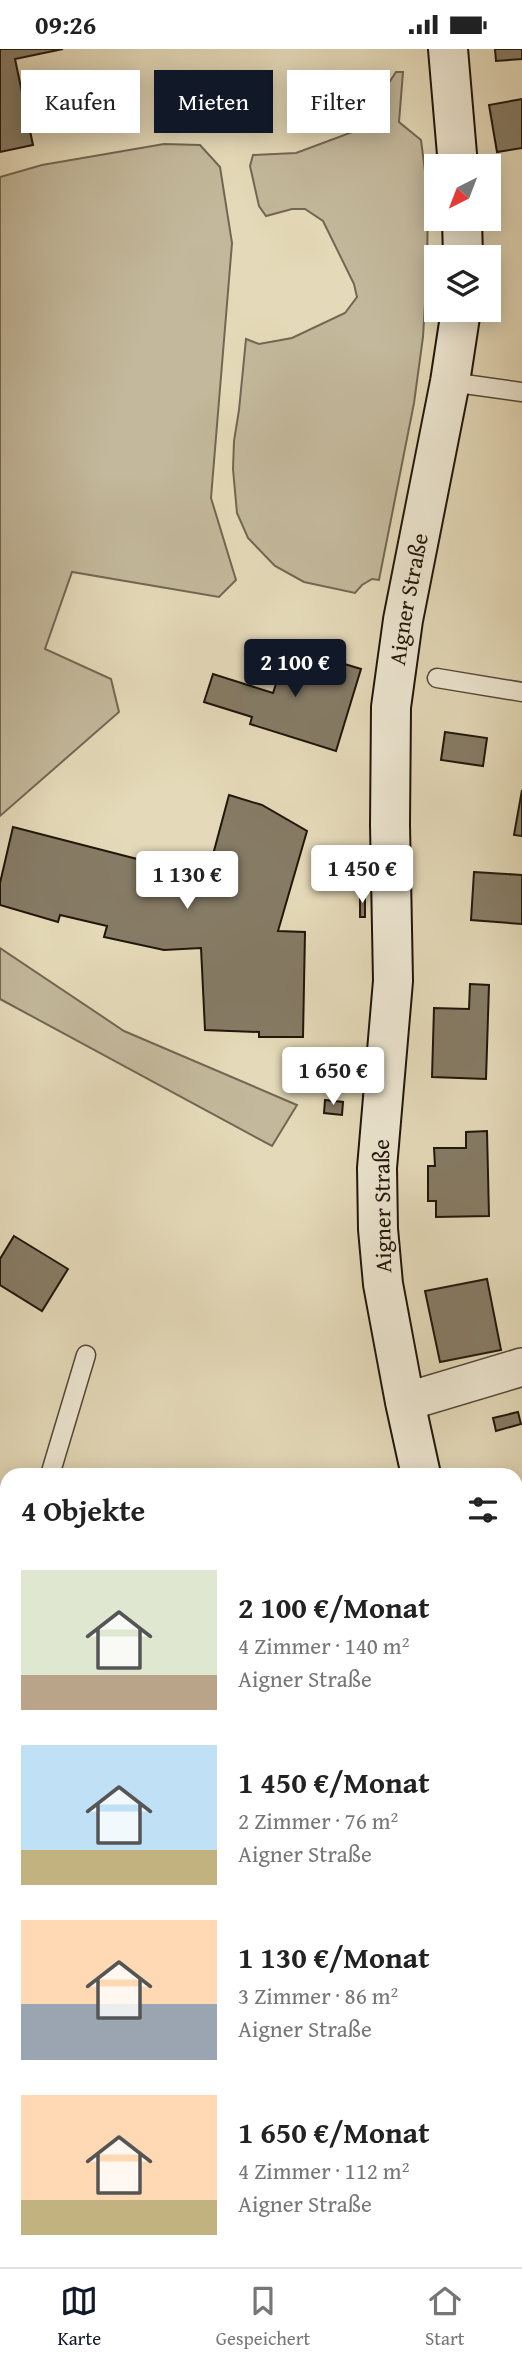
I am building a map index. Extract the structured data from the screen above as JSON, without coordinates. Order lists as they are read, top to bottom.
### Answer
{
  "streets": {
    "main road": ["Aigner Straße"]
  },
  "north": "bottom left",
  "page": {
    "status": "09:26",
    "chip": ["Kaufen", "Mieten", "Filter"],
    "price": [
      "2 100 €",
      "1 450 €",
      "1 130 €",
      "1 650 €"
    ],
    "heading": "4 Objekte",
    "list": [
      {
        "name": "2 100 €/Monat",
        "note": "4 Zimmer · 140 m² · Aigner Straße"
      },
      {
        "name": "1 450 €/Monat",
        "note": "2 Zimmer · 76 m² · Aigner Straße"
      },
      {
        "name": "1 130 €/Monat",
        "note": "3 Zimmer · 86 m² · Aigner Straße"
      },
      {
        "name": "1 650 €/Monat",
        "note": "4 Zimmer · 112 m² · Aigner Straße"
      }
    ],
    "tabs": ["Karte", "Gespeichert", "Start"]
  }
}
